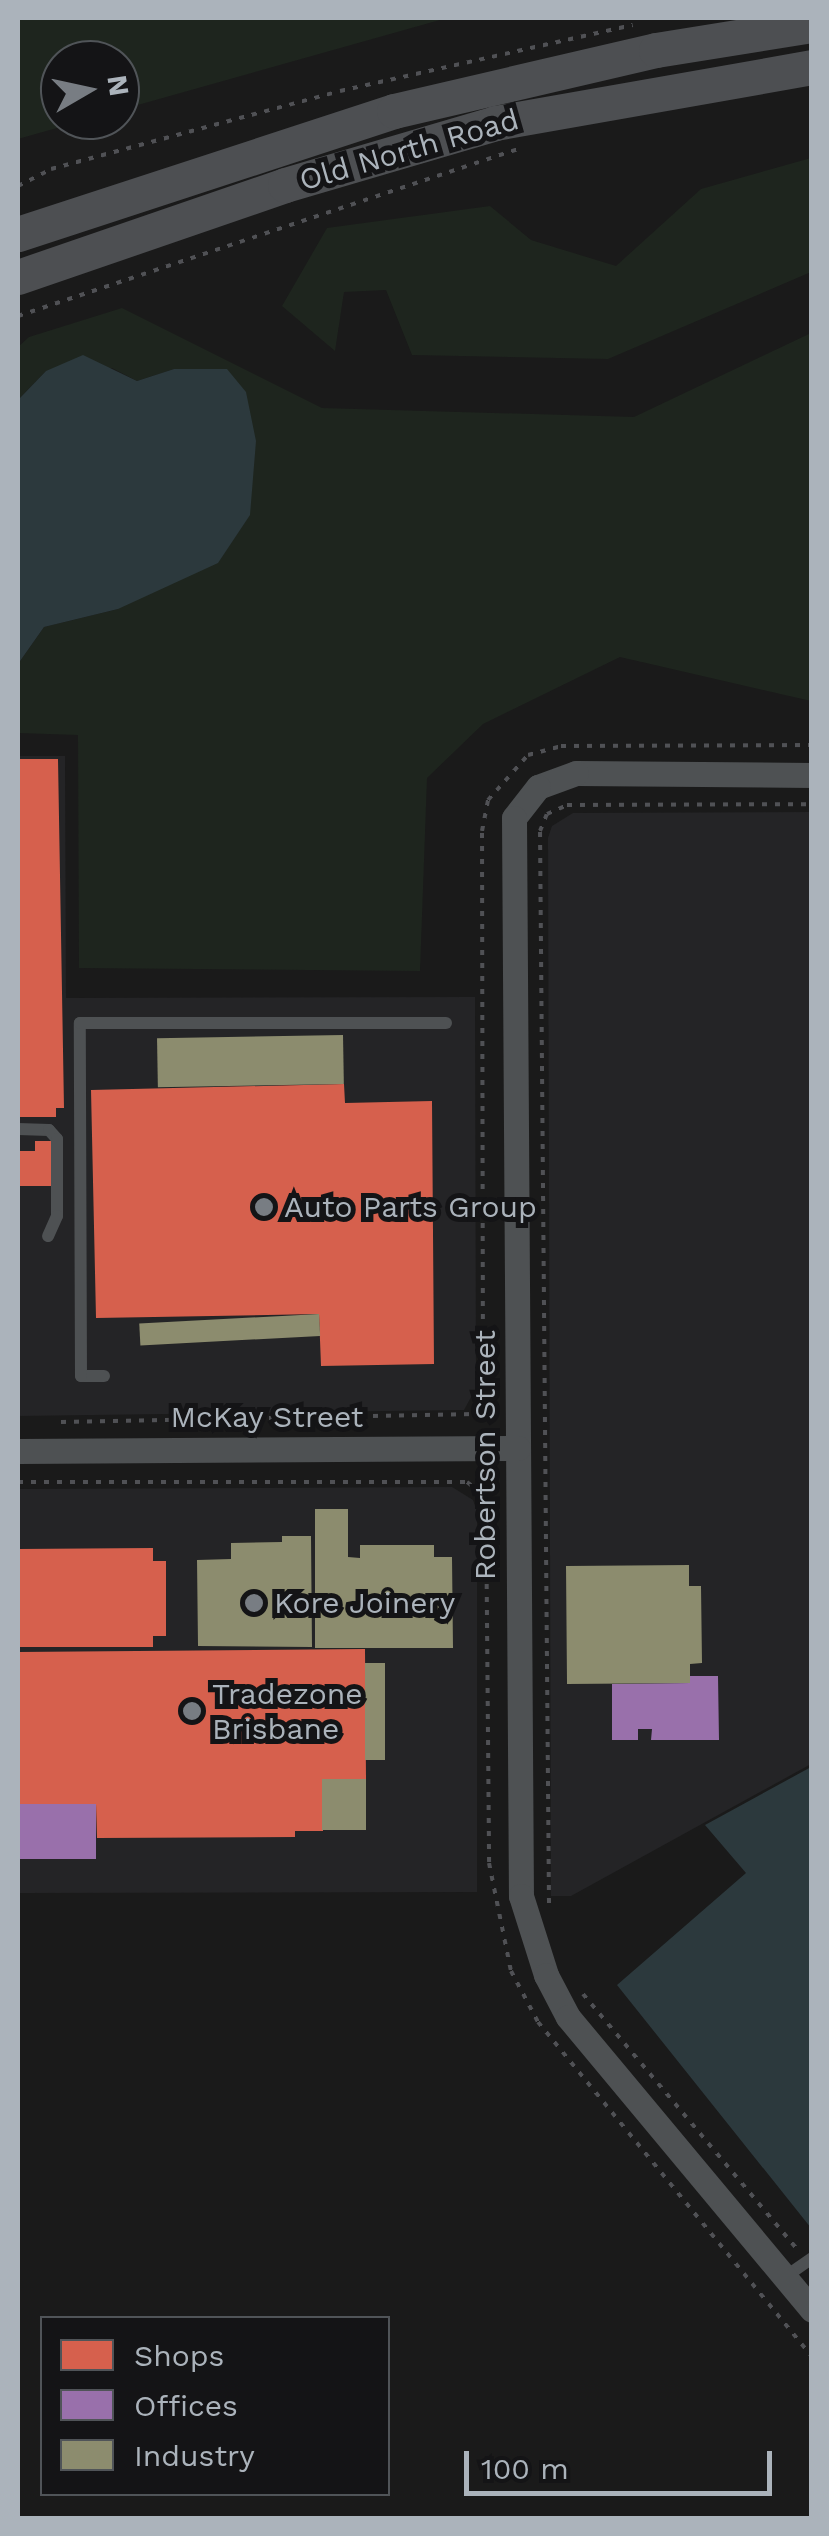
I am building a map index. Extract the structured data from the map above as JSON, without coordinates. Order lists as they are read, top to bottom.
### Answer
{
  "streets": {
    "main road": ["Old North Road"],
    "street": ["McKay Street", "Robertson Street"]
  },
  "crossings": [
    ["McKay Street", "Robertson Street"]
  ],
  "places": ["Auto Parts Group", "Kore Joinery", "Tradezone Brisbane"],
  "legend": ["Shops", "Offices", "Industry"],
  "scale_bar": "100 m",
  "north": "right"
}
